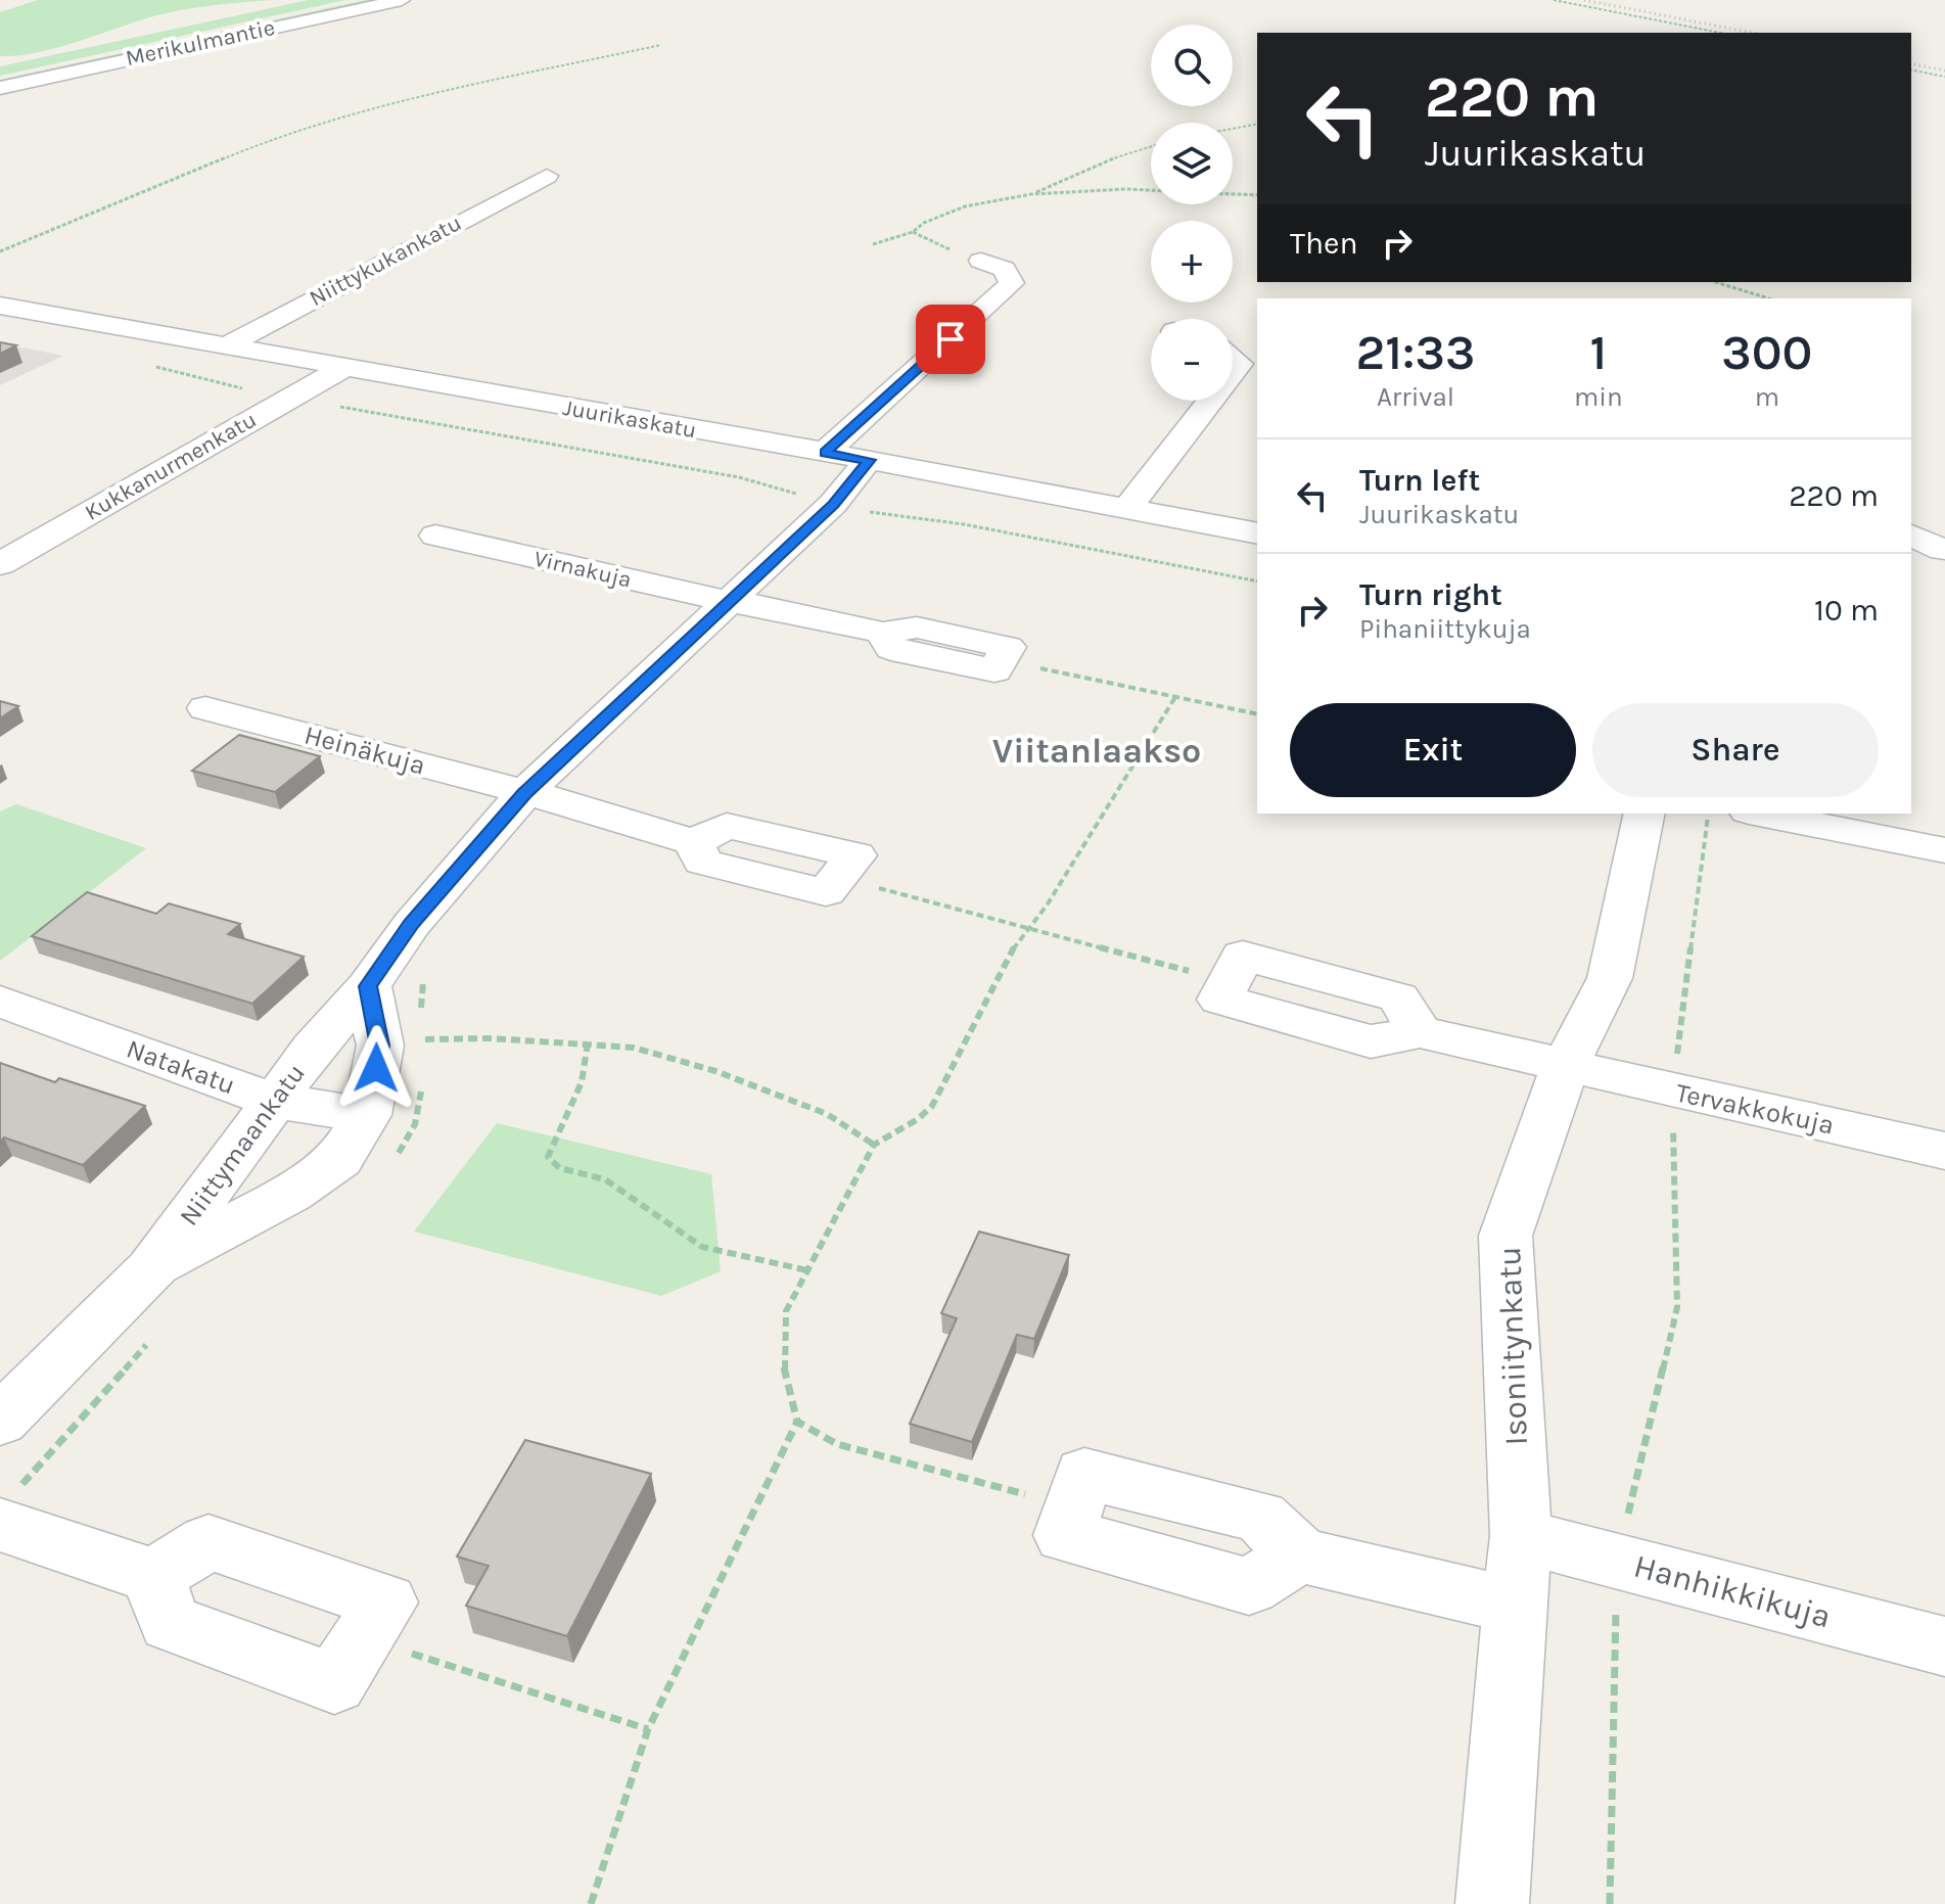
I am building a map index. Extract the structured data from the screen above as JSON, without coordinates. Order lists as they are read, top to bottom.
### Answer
{
  "streets": {
    "street": [
      "Merikulmantie",
      "Niittykukankatu",
      "Juurikaskatu",
      "Kukkanurmenkatu",
      "Virnakuja",
      "Heinäkuja",
      "Natakatu",
      "Tervakkokuja",
      "Niittymaankatu",
      "Isoniitynkatu",
      "Hanhikkikuja"
    ]
  },
  "crossings": [
    ["Niittykukankatu", "Juurikaskatu"],
    ["Juurikaskatu", "Kukkanurmenkatu"],
    ["Juurikaskatu", "Niittymaankatu"],
    ["Virnakuja", "Niittymaankatu"],
    ["Heinäkuja", "Niittymaankatu"],
    ["Natakatu", "Niittymaankatu"],
    ["Tervakkokuja", "Isoniitynkatu"],
    ["Isoniitynkatu", "Hanhikkikuja"]
  ],
  "districts": ["Viitanlaakso"],
  "page": {
    "map_buttons": ["+", "−"],
    "turn": ["220 m", "Juurikaskatu"],
    "then": "Then",
    "eta": [
      "21:33",
      "Arrival",
      "1",
      "min",
      "300",
      "m"
    ],
    "list": [
      {
        "name": "Turn left",
        "note": "Juurikaskatu",
        "value": "220 m"
      },
      {
        "name": "Turn right",
        "note": "Pihaniittykuja",
        "value": "10 m"
      }
    ],
    "buttons": ["Exit", "Share"]
  }
}
